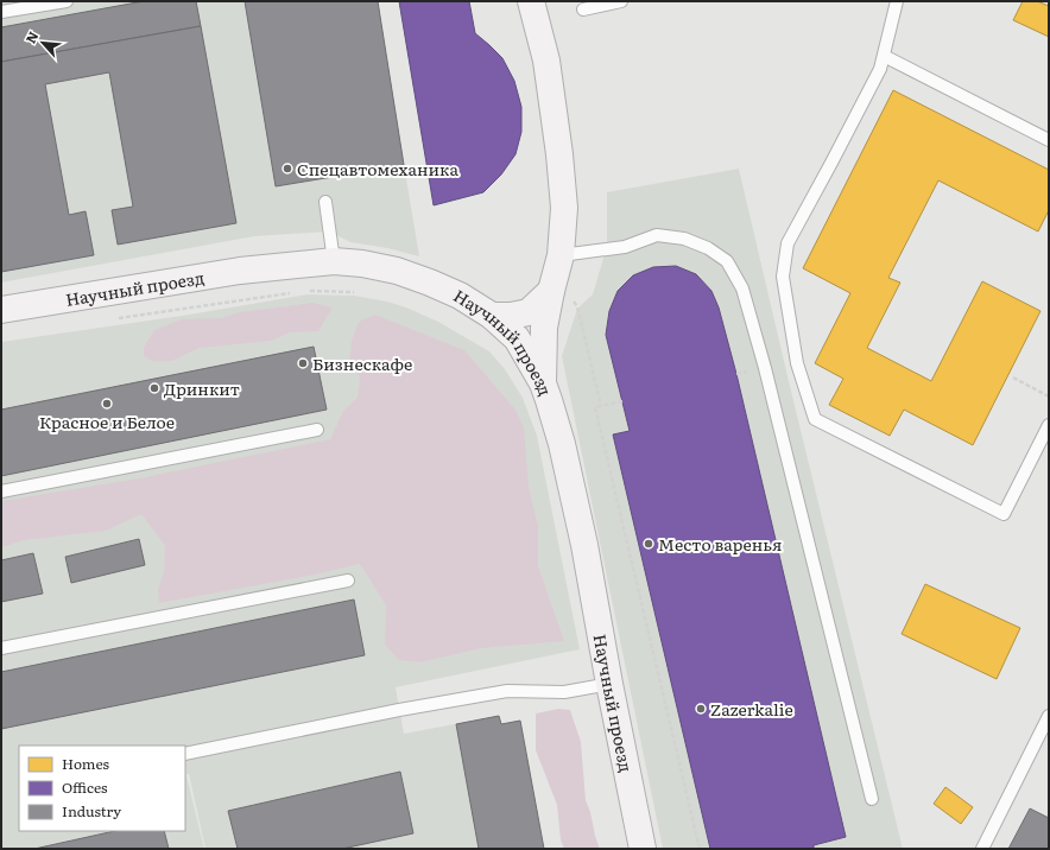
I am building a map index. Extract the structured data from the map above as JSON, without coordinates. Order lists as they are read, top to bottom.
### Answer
{
  "streets": {
    "street": ["Научный проезд"]
  },
  "places": [
    "Спецавтомеханика",
    "Бизнескафе",
    "Дринкит",
    "Красное и Белое",
    "Место варенья",
    "Zazerkalie"
  ],
  "legend": ["Homes", "Offices", "Industry"],
  "north": "top left"
}
